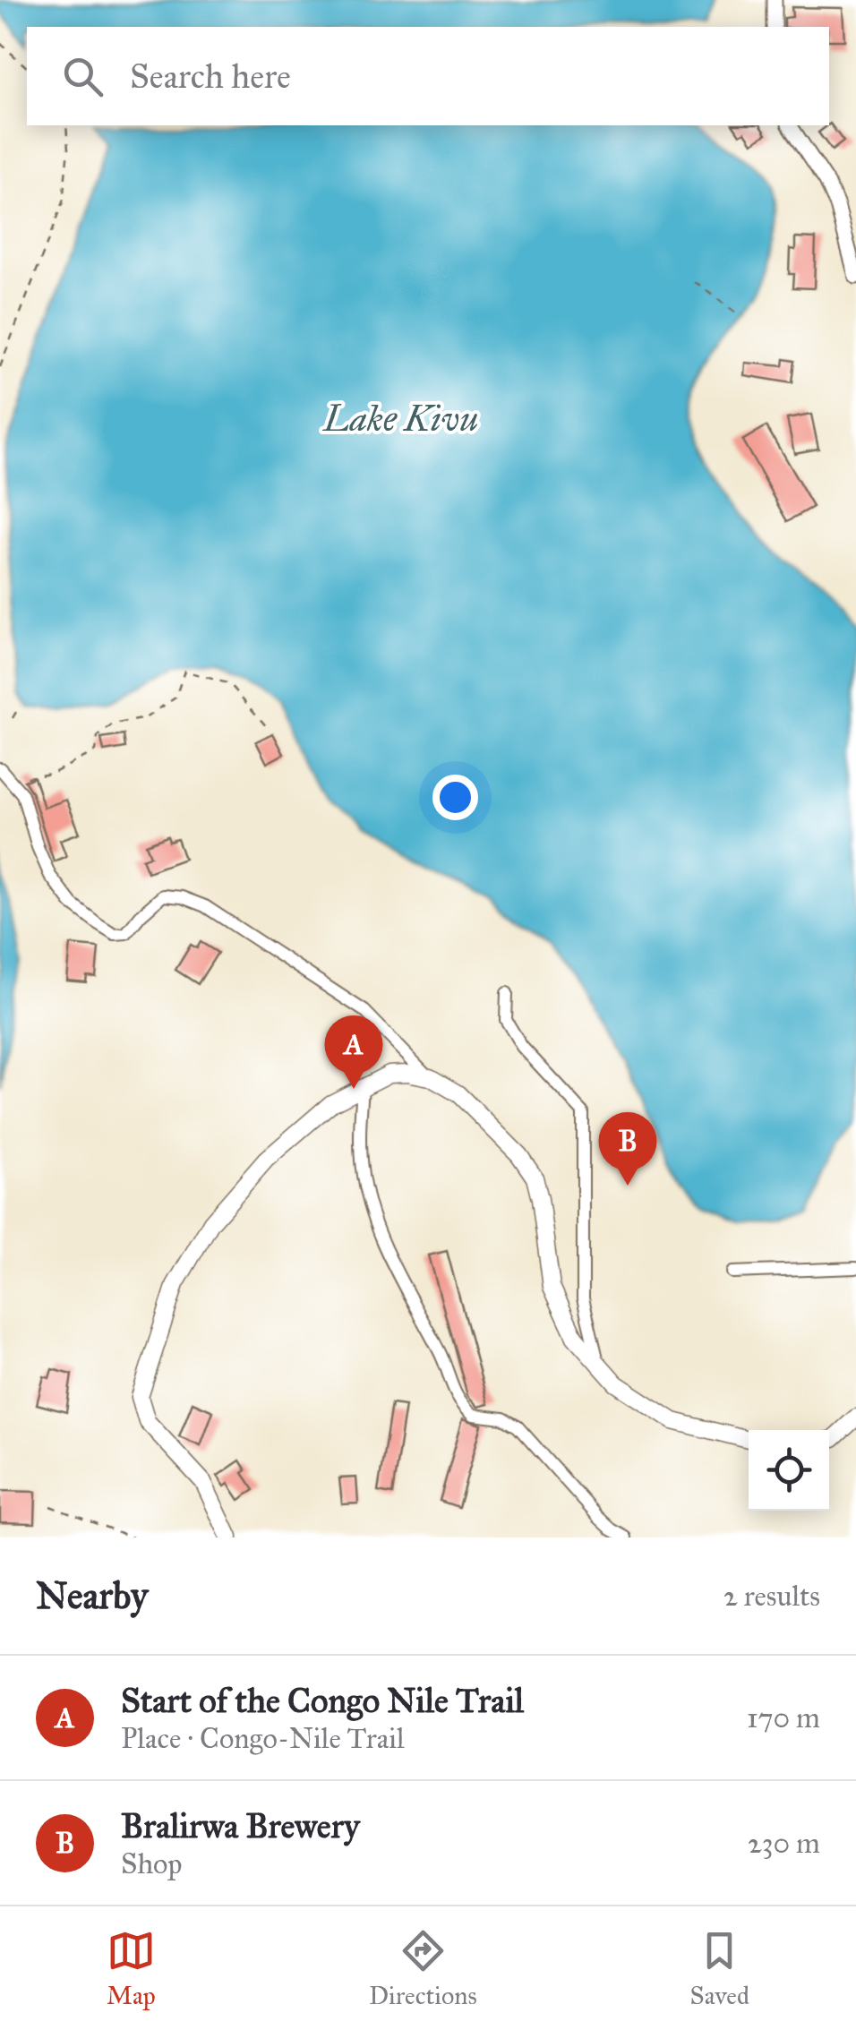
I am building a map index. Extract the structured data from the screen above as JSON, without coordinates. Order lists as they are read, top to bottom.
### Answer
{
  "water": ["Lake Kivu"],
  "page": {
    "search": "Search here",
    "pins": ["A", "B"],
    "heading": ["Nearby", "2 results"],
    "list": [
      {
        "mark": "A",
        "name": "Start of the Congo Nile Trail",
        "note": "Place · Congo-Nile Trail",
        "value": "170 m"
      },
      {
        "mark": "B",
        "name": "Bralirwa Brewery",
        "note": "Shop",
        "value": "230 m"
      }
    ],
    "nav": ["Map", "Directions", "Saved"]
  }
}
